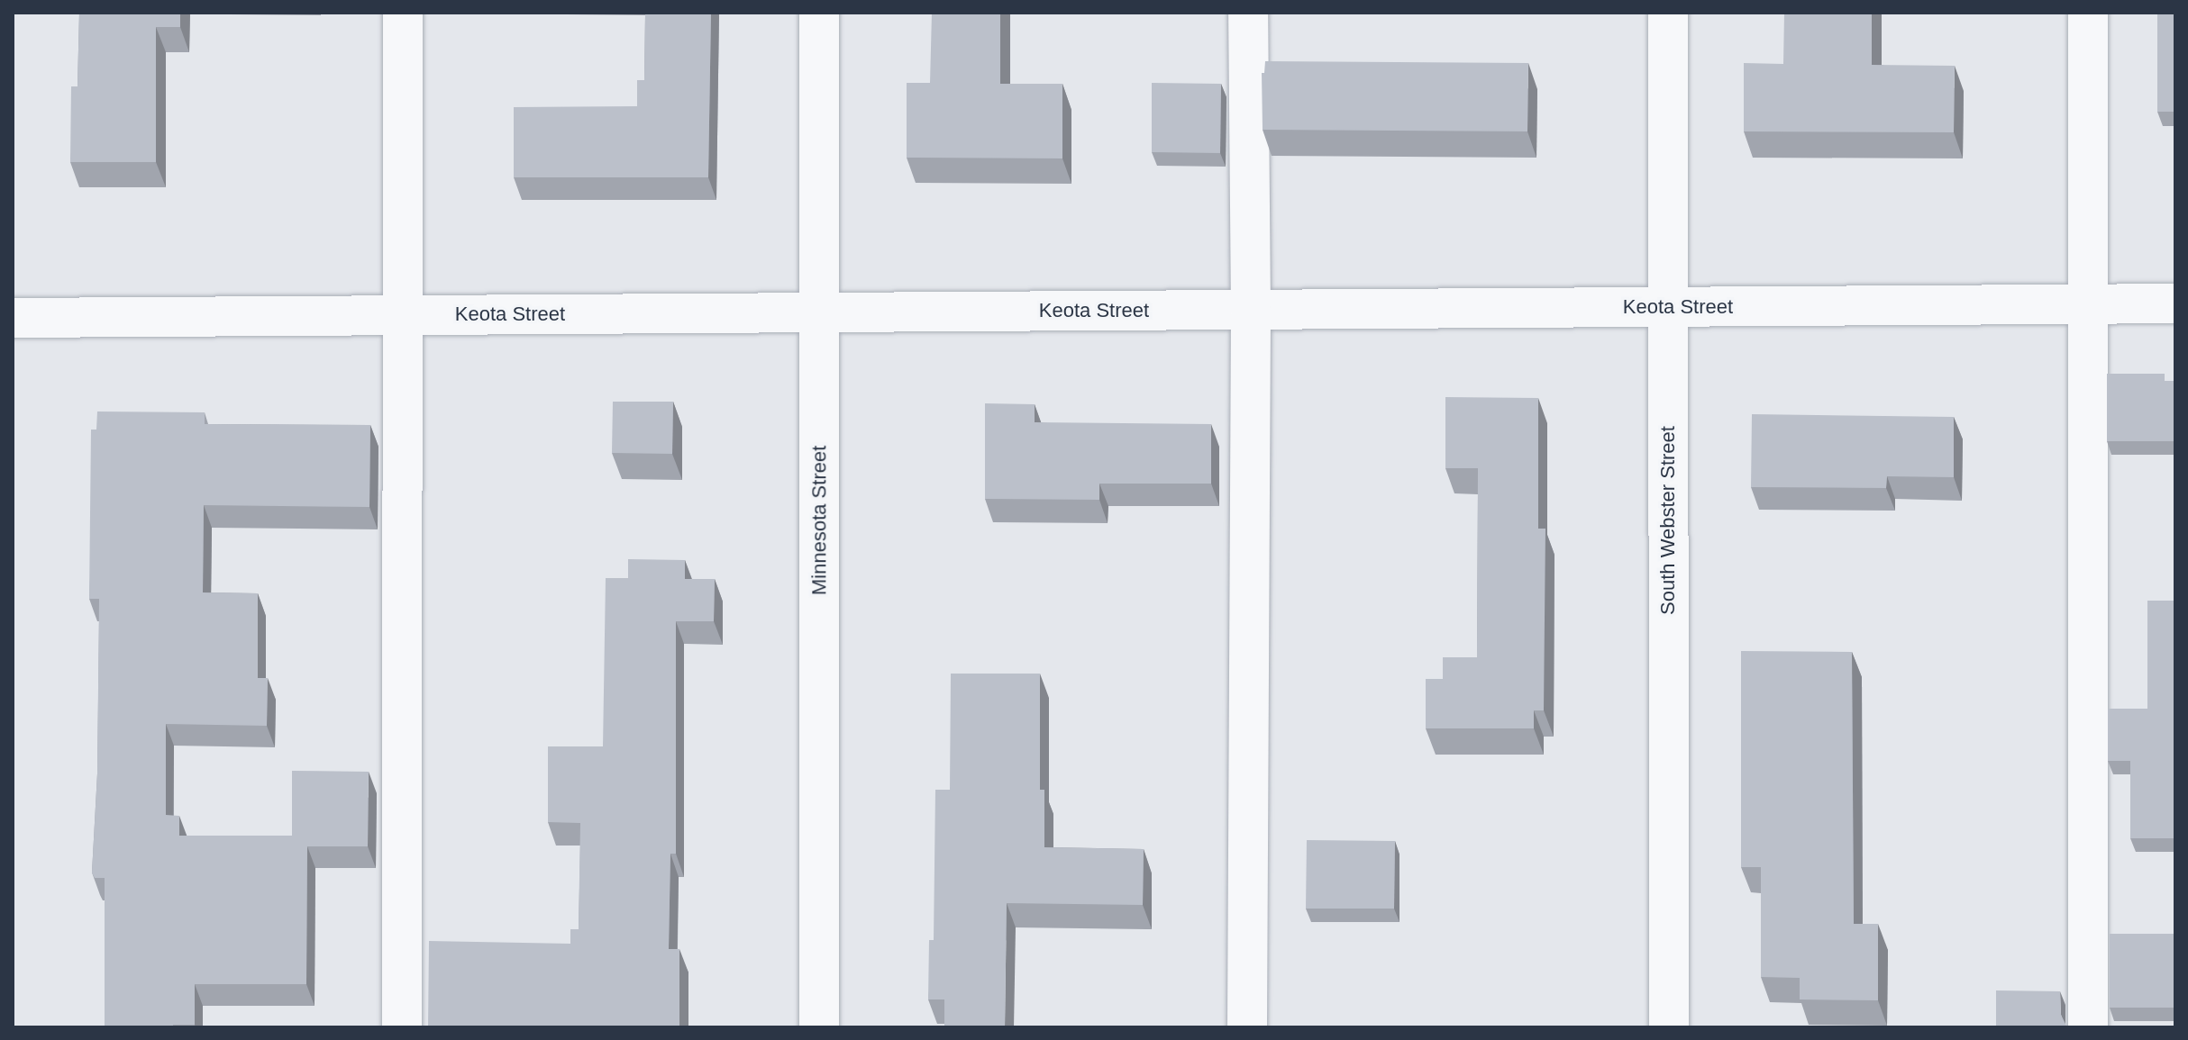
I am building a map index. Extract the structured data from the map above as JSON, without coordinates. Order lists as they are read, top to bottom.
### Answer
{
  "streets": {
    "street": ["Keota Street", "Minnesota Street", "South Webster Street"]
  },
  "crossings": [
    ["Keota Street", "Minnesota Street"],
    ["Keota Street", "South Webster Street"]
  ]
}
